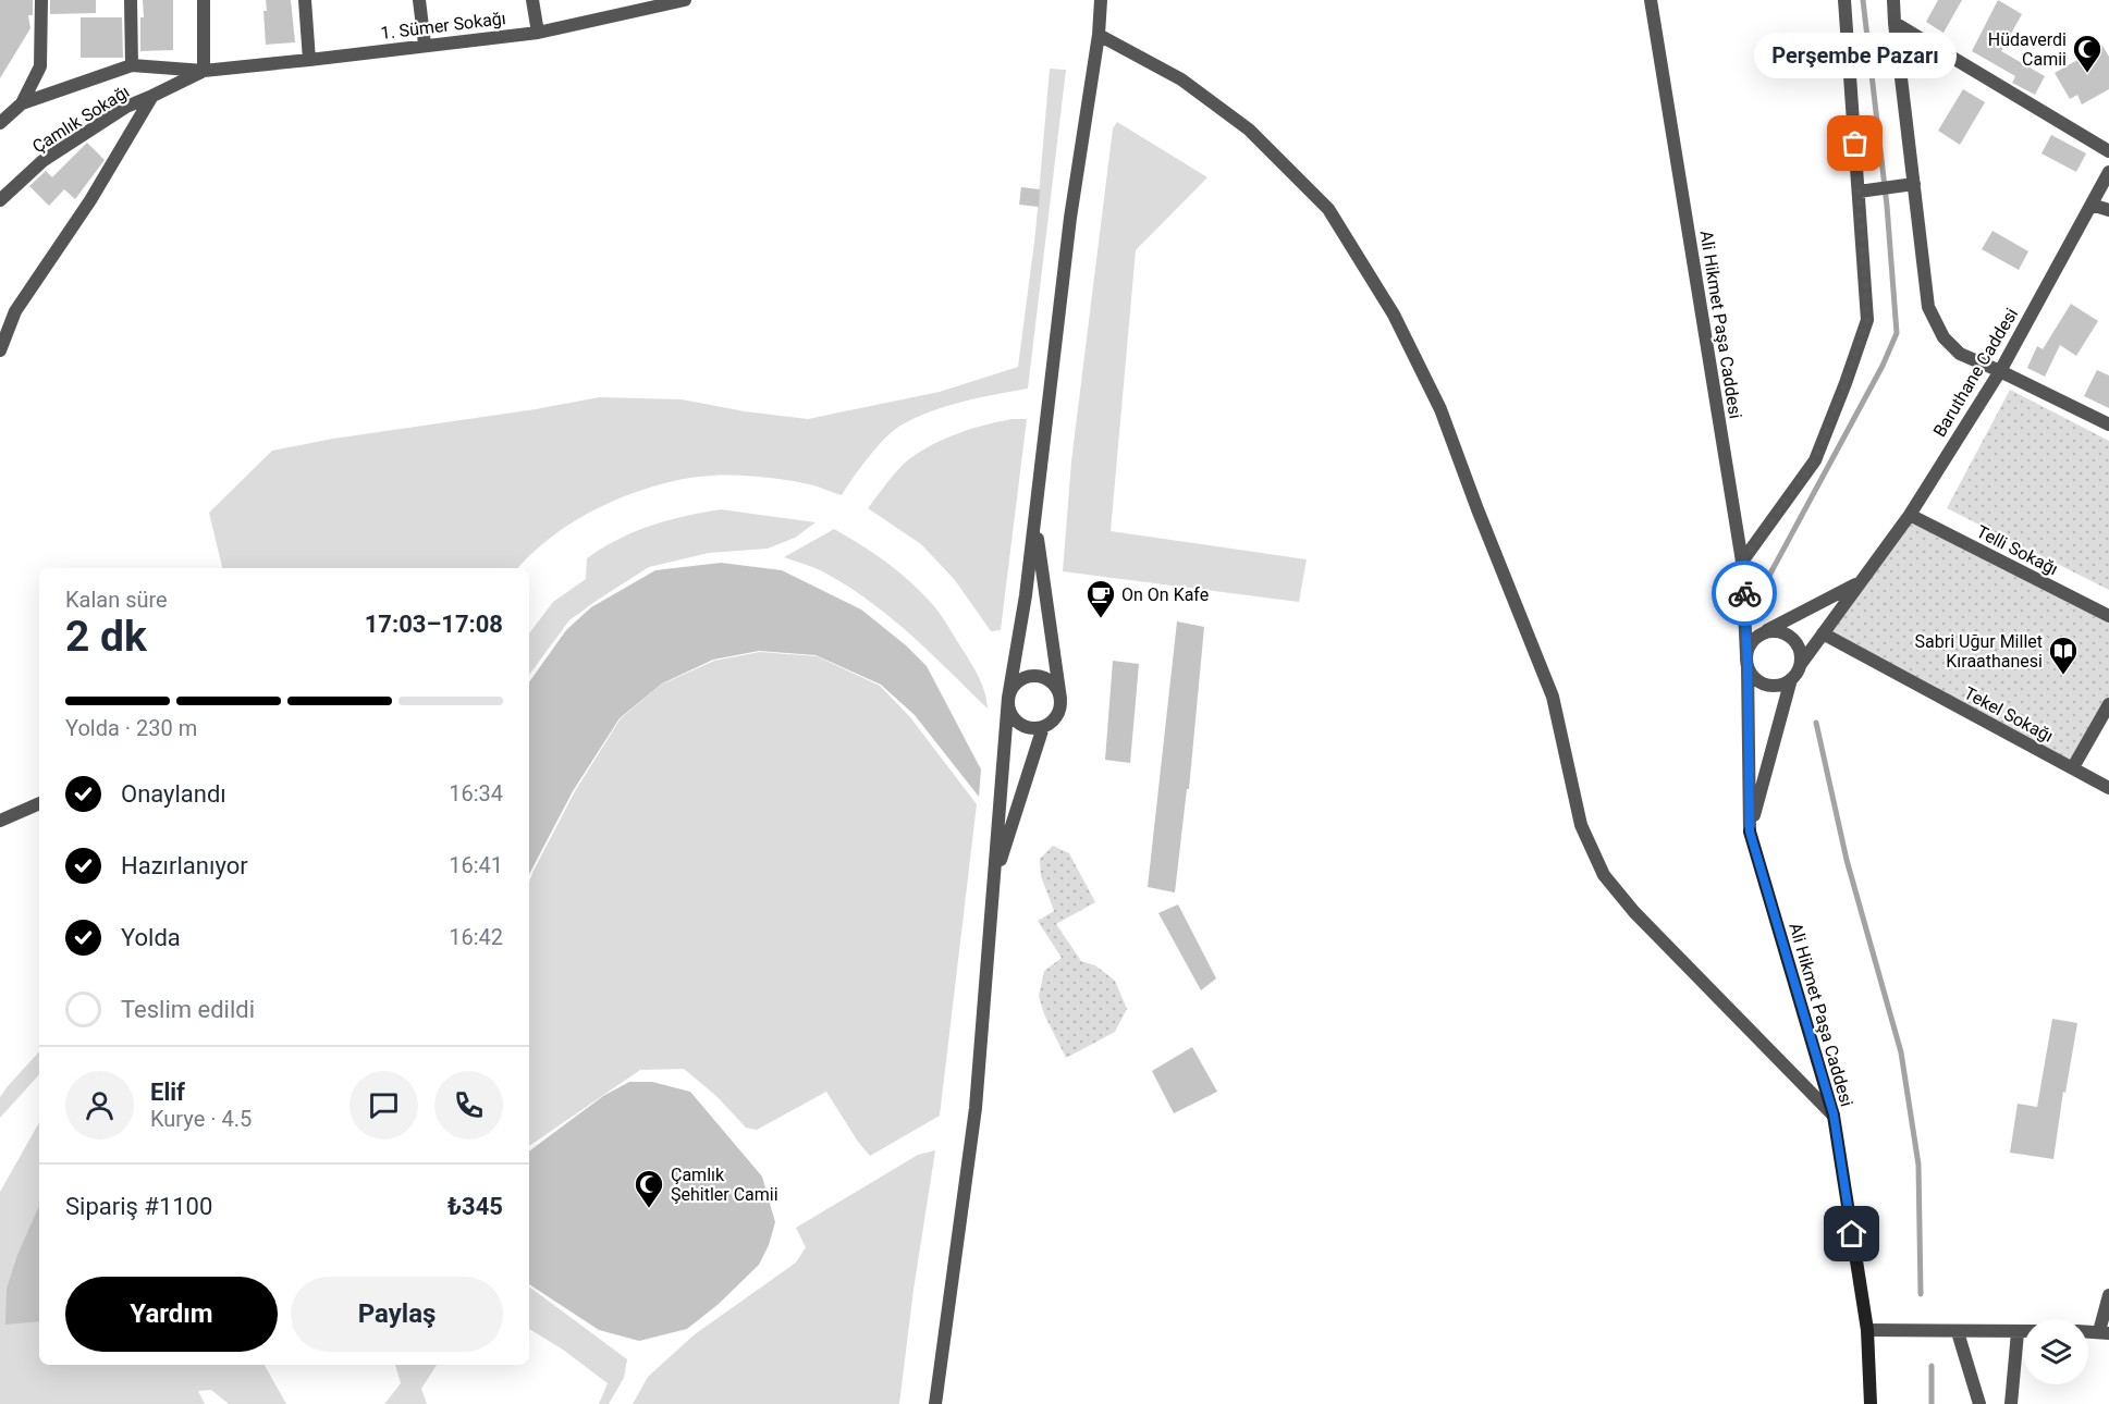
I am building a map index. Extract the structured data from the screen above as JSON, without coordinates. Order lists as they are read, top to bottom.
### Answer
{
  "streets": {
    "main road": ["Ali Hikmet Paşa Caddesi"],
    "street": [
      "1. Sümer Sokağı",
      "Çamlık Sokağı",
      "Baruthane Caddesi",
      "Telli Sokağı",
      "Tekel Sokağı"
    ]
  },
  "crossings": [
    ["1. Sümer Sokağı", "Çamlık Sokağı"],
    ["Ali Hikmet Paşa Caddesi", "Baruthane Caddesi"],
    ["Baruthane Caddesi", "Telli Sokağı"],
    ["Baruthane Caddesi", "Tekel Sokağı"]
  ],
  "places": {
    "mosque": ["Hüdaverdi Camii", "Çamlık Şehitler Camii"],
    "other": ["Perşembe Pazarı"],
    "cafe": ["On On Kafe"],
    "library": ["Sabri Uğur Millet Kıraathanesi"]
  },
  "page": {
    "bubble": "Perşembe Pazarı",
    "heading": ["2 dk", "Kalan süre", "17:03–17:08"],
    "panel": [
      "Elif",
      "Kurye · 4.5",
      "Sipariş #1100",
      "₺345"
    ],
    "bar": "Yolda · 230 m",
    "list": [
      ["Onaylandı", "16:34"],
      ["Hazırlanıyor", "16:41"],
      ["Yolda", "16:42"],
      "Teslim edildi"
    ],
    "buttons": ["Yardım", "Paylaş"]
  }
}
